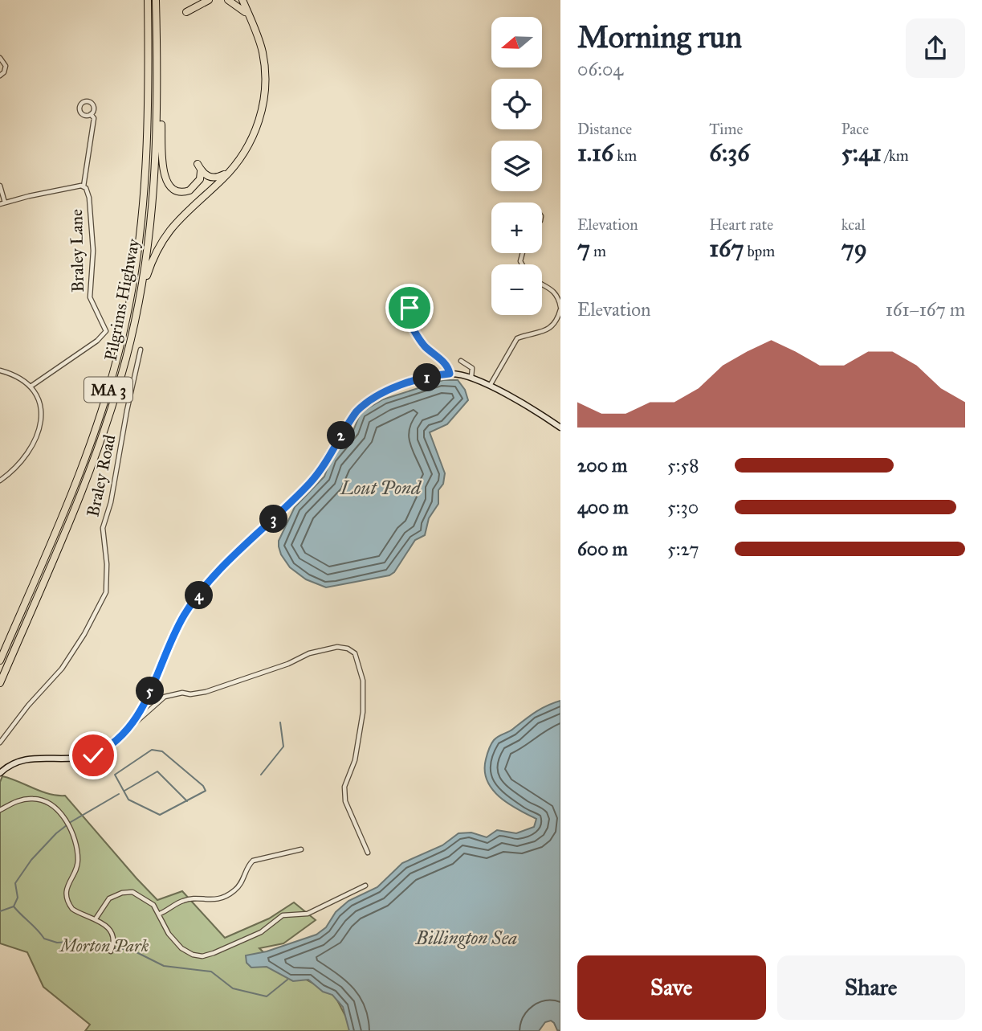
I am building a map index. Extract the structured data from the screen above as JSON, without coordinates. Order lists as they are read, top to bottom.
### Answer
{
  "streets": {
    "highway": ["Pilgrims Highway", "MA 3"],
    "street": ["Braley Lane", "Braley Road"]
  },
  "water": ["Lout Pond", "Billington Sea"],
  "parks": ["Morton Park"],
  "north": "left",
  "page": {
    "heading": ["Morning run", "06:04"],
    "map_buttons": ["+", "−"],
    "stats": [
      ["Distance", "1.16 km"],
      ["Time", "6:36"],
      ["Pace", "5:41 /km"],
      ["Elevation", "7 m"],
      ["Heart rate", "167 bpm"],
      ["kcal", "79"]
    ],
    "chart": ["Elevation", "161–167 m"],
    "pins": [
      "1",
      "2",
      "3",
      "4",
      "5"
    ],
    "list": [
      {
        "name": "200 m",
        "note": "5:58"
      },
      {
        "name": "400 m",
        "note": "5:30"
      },
      {
        "name": "600 m",
        "note": "5:27"
      }
    ],
    "buttons": ["Save", "Share"]
  }
}
